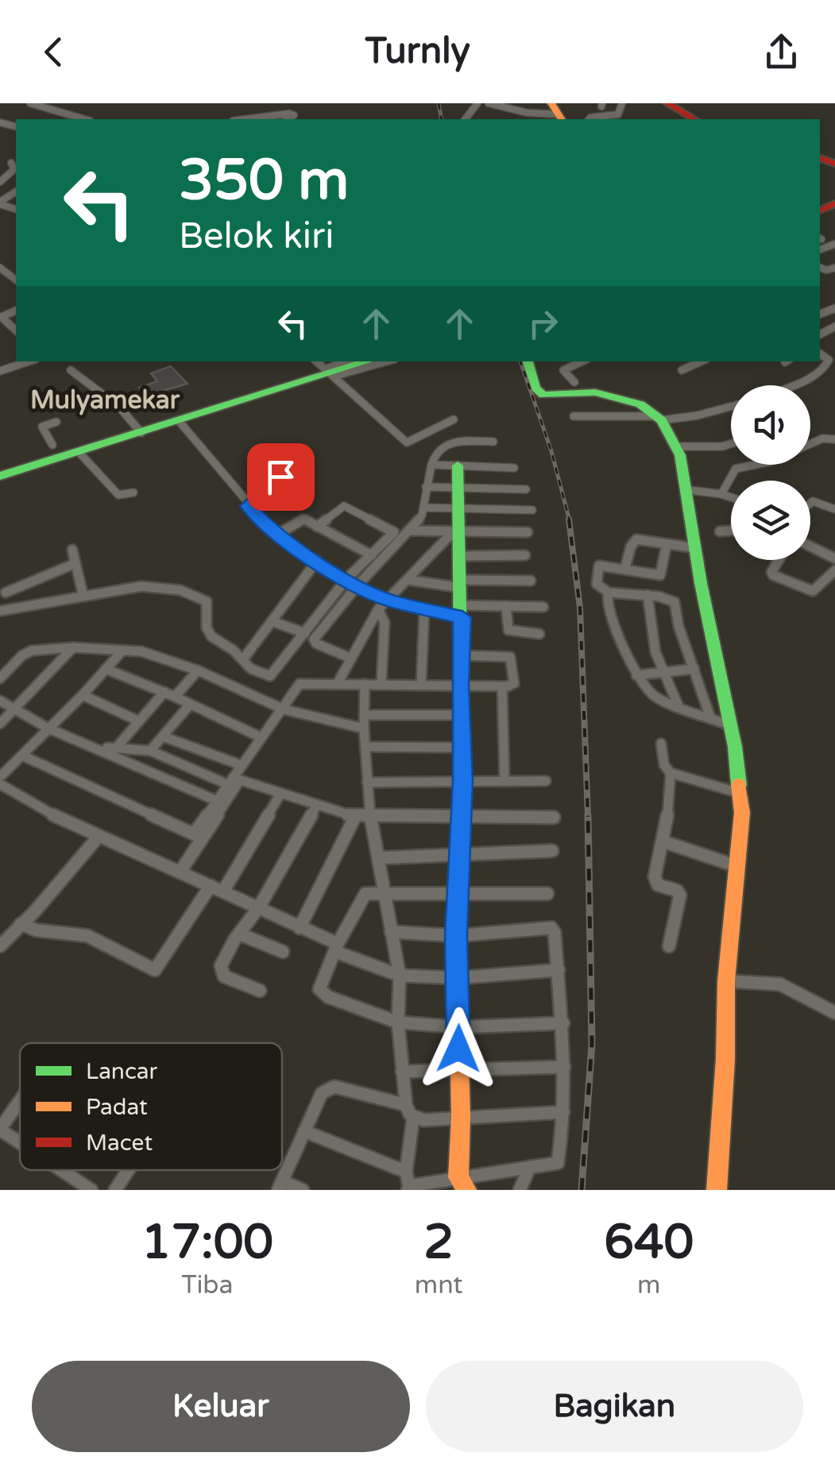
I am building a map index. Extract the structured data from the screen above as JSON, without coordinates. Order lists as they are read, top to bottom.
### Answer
{
  "districts": ["Mulyamekar"],
  "legend": ["Lancar", "Padat", "Macet"],
  "page": {
    "header": "Turnly",
    "turn": ["350 m", "Belok kiri"],
    "eta": [
      "17:00",
      "Tiba",
      "2",
      "mnt",
      "640",
      "m"
    ],
    "buttons": ["Keluar", "Bagikan"]
  }
}
